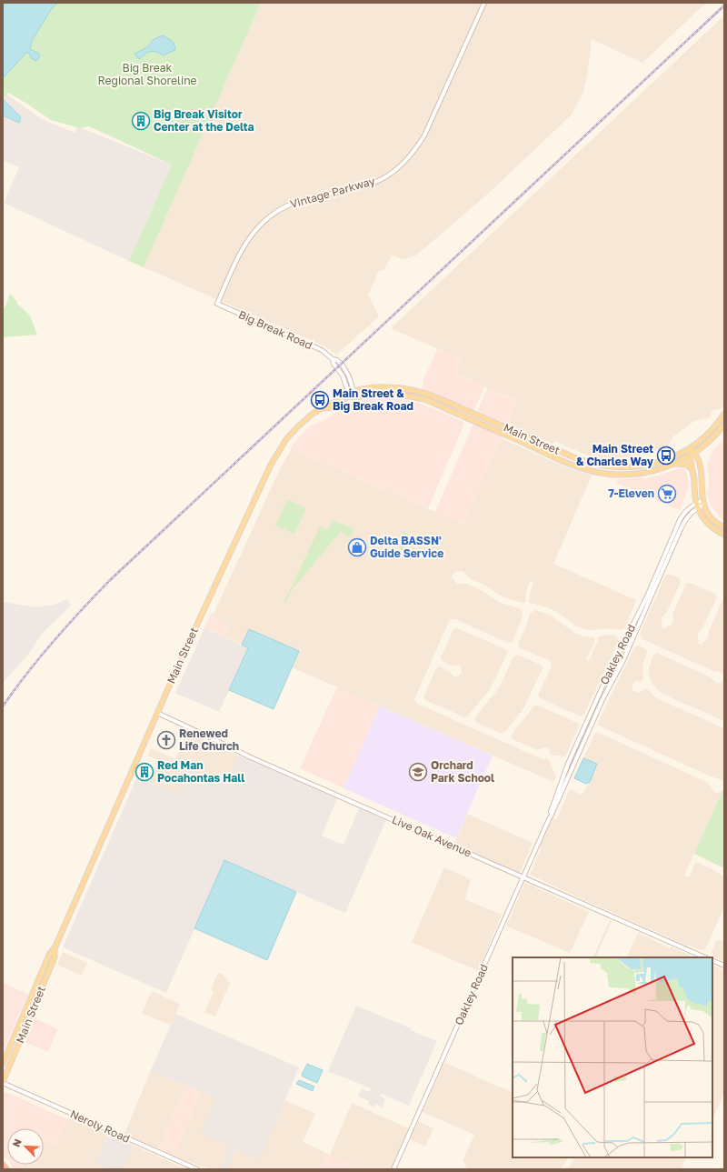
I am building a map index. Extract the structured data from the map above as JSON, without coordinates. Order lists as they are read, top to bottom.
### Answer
{
  "streets": {
    "main road": ["Main Street"],
    "street": [
      "Vintage Parkway",
      "Big Break Road",
      "Oakley Road",
      "Live Oak Avenue",
      "Neroly Road"
    ]
  },
  "crossings": [
    ["Vintage Parkway", "Big Break Road"],
    ["Big Break Road", "Main Street"],
    ["Main Street", "Live Oak Avenue"],
    ["Main Street", "Neroly Road"],
    ["Oakley Road", "Live Oak Avenue"]
  ],
  "parks": ["Big Break Regional Shoreline"],
  "places": {
    "building": ["Big Break Visitor Center at the Delta", "Red Man Pocahontas Hall"],
    "bus stop": ["Main Street & Big Break Road", "Main Street & Charles Way"],
    "supermarket": ["7-Eleven"],
    "shop": ["Delta BASSN' Guide Service"],
    "church": ["Renewed Life Church"],
    "school or university": ["Orchard Park School"]
  },
  "north": "top left"
}
